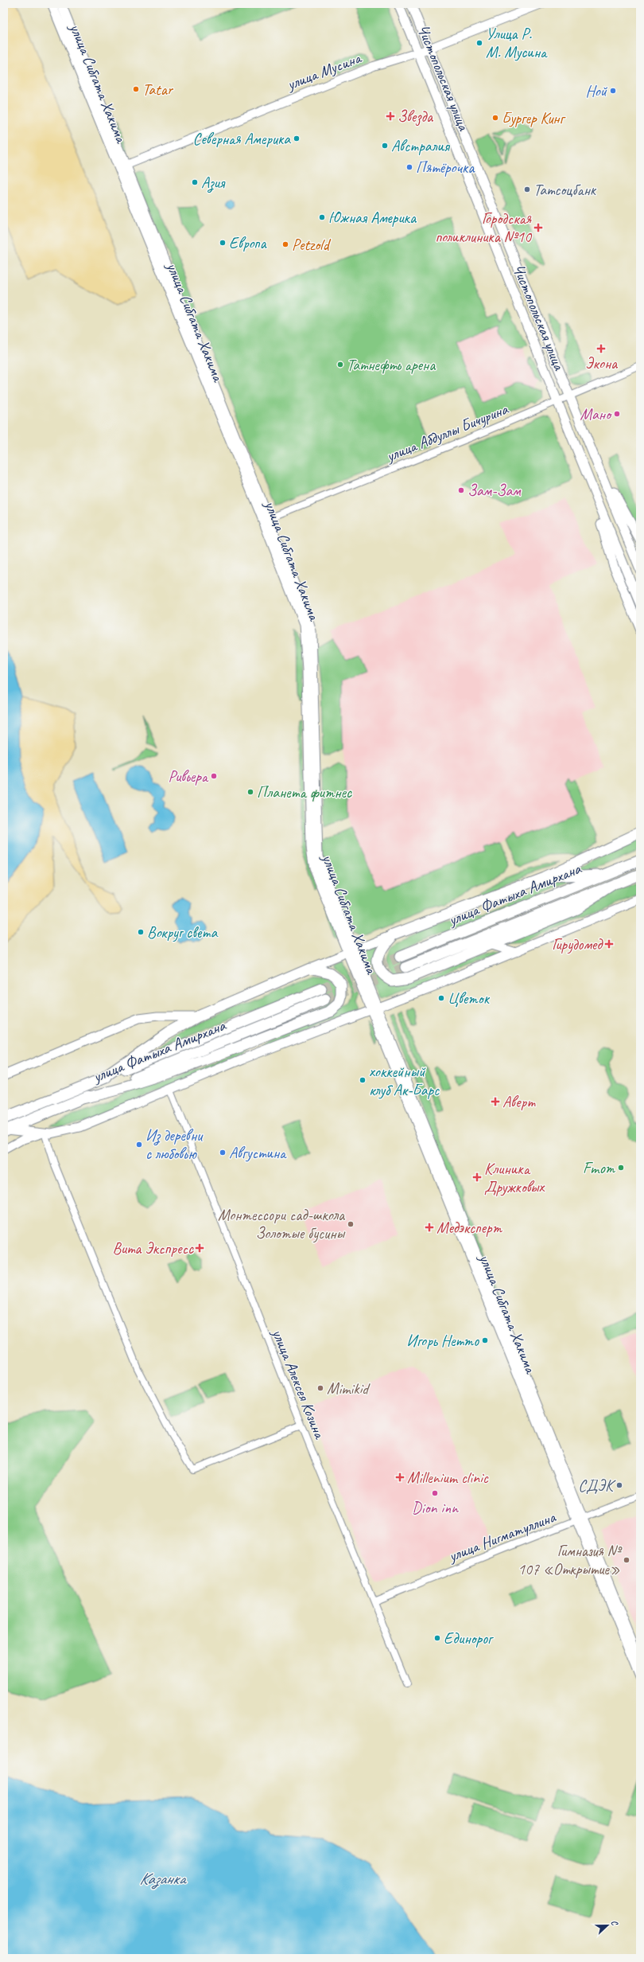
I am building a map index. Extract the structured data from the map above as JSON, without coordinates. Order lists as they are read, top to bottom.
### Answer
{
  "streets": {
    "main road": ["Чистопольская улица", "улица Сибгата Хакима", "улица Фатыха Амирхана"],
    "street": [
      "улица Мусина",
      "улица Абдуллы Бичурина",
      "улица Алексея Козина",
      "улица Нигматуллина"
    ]
  },
  "crossings": [
    ["улица Мусина", "Чистопольская улица"],
    ["улица Мусина", "улица Сибгата Хакима"],
    ["Чистопольская улица", "улица Абдуллы Бичурина"],
    ["улица Сибгата Хакима", "улица Абдуллы Бичурина"],
    ["улица Сибгата Хакима", "улица Нигматуллина"],
    ["улица Алексея Козина", "улица Нигматуллина"]
  ],
  "water": ["Казанка"],
  "places": {
    "other": [
      "Улица Р. М. Мусина",
      "Tatar",
      "Ной",
      "Бургер Кинг",
      "Северная Америка",
      "Австралия",
      "Пятёрочка",
      "Азия",
      "Татсоцбанк",
      "Южная Америка",
      "Европа",
      "Petzold",
      "Татнефть арена",
      "Мано",
      "Зам-Зам",
      "Ривьера",
      "Планета фитнес",
      "Вокруг света",
      "Цветок",
      "хоккейный клуб Ак-Барс",
      "Из деревни с любовью",
      "Августина",
      "Fmom",
      "Монтессори сад-школа Золотые бусины",
      "Игорь Нетто",
      "Mimikid",
      "СДЭК",
      "Dion inn",
      "Гимназия № 107 «Открытие»",
      "Единорог"
    ],
    "health": [
      "Звезда",
      "Городская поликлиника №10",
      "Экона",
      "Гирудомед",
      "Аверт",
      "Клиника Дружковых",
      "Медэксперт",
      "Вита Экспресс",
      "Millenium clinic"
    ]
  },
  "north": "right"
}
